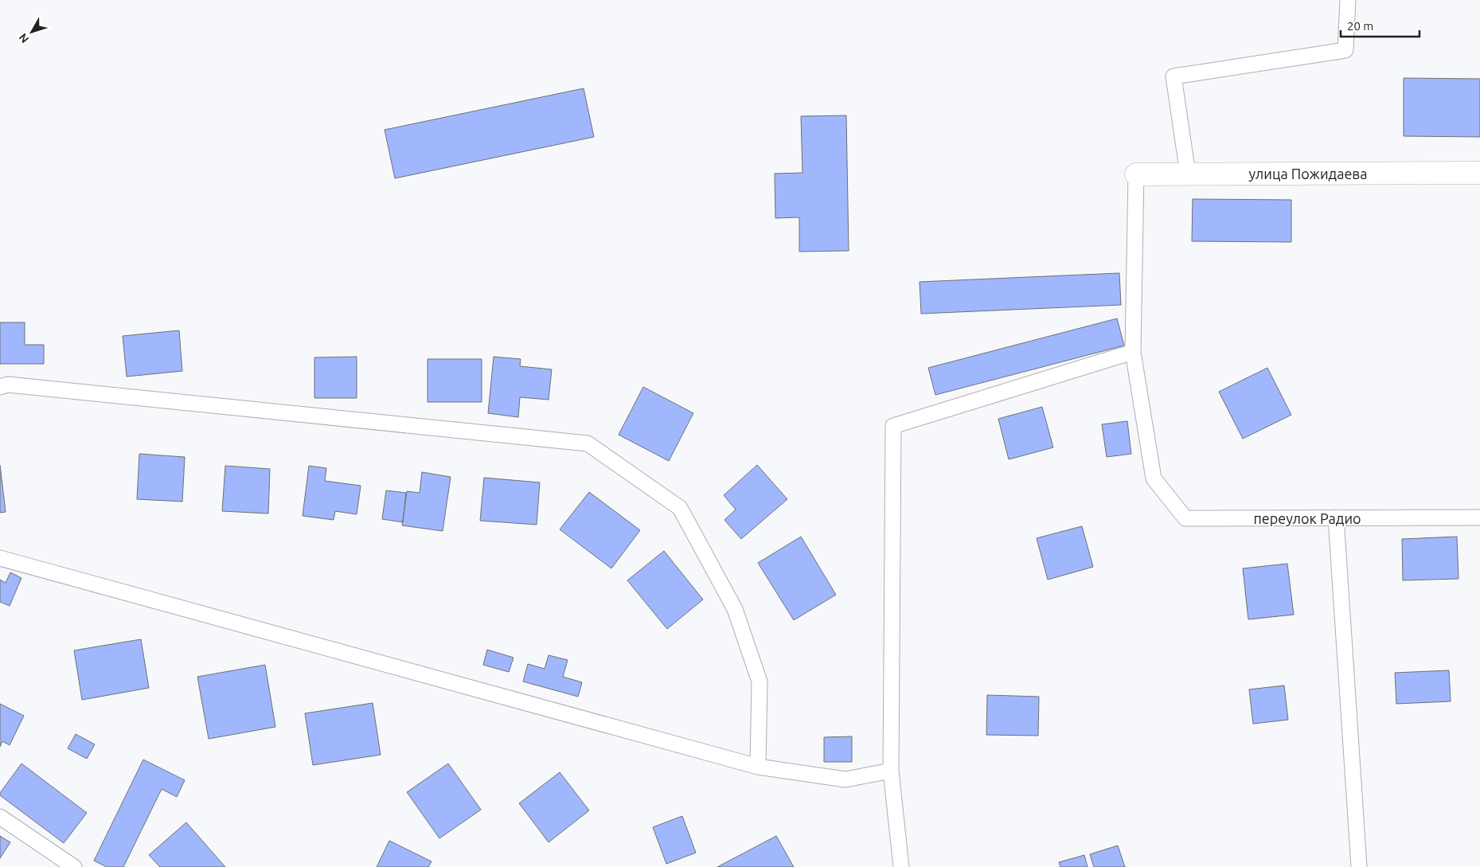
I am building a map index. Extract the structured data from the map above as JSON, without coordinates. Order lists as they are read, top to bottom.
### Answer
{
  "streets": {
    "street": ["улица Пожидаева"],
    "lane": ["переулок Радио"]
  },
  "scale_bar": "20 m",
  "north": "bottom left"
}
